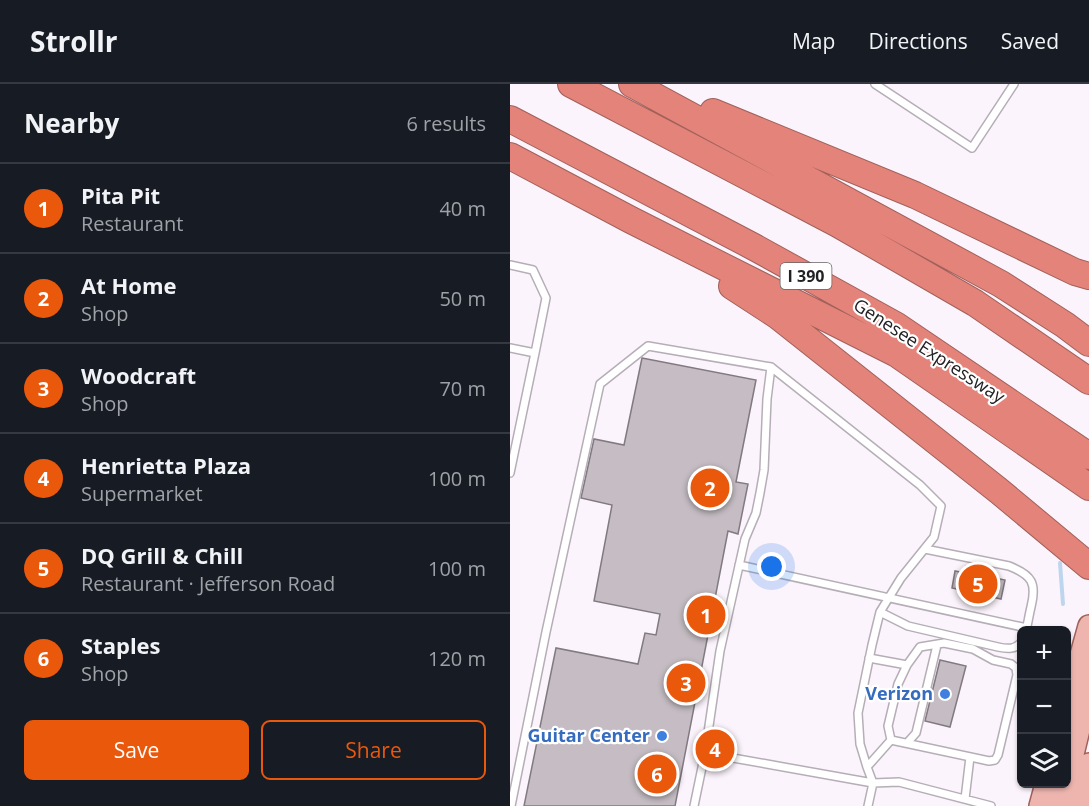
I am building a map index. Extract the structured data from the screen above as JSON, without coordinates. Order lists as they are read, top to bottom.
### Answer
{
  "streets": {
    "highway": ["I 390", "Genesee Expressway"]
  },
  "places": ["Verizon", "Guitar Center"],
  "page": {
    "header": "Strollr",
    "nav": ["Map", "Directions", "Saved"],
    "heading": ["Nearby", "6 results"],
    "list": [
      {
        "mark": "1",
        "name": "Pita Pit",
        "note": "Restaurant",
        "value": "40 m"
      },
      {
        "mark": "2",
        "name": "At Home",
        "note": "Shop",
        "value": "50 m"
      },
      {
        "mark": "3",
        "name": "Woodcraft",
        "note": "Shop",
        "value": "70 m"
      },
      {
        "mark": "4",
        "name": "Henrietta Plaza",
        "note": "Supermarket",
        "value": "100 m"
      },
      {
        "mark": "5",
        "name": "DQ Grill & Chill",
        "note": "Restaurant · Jefferson Road",
        "value": "100 m"
      },
      {
        "mark": "6",
        "name": "Staples",
        "note": "Shop",
        "value": "120 m"
      }
    ],
    "pins": [
      "2",
      "5",
      "1",
      "3",
      "4",
      "6"
    ],
    "map_buttons": ["+", "−"],
    "buttons": ["Save", "Share"]
  }
}
